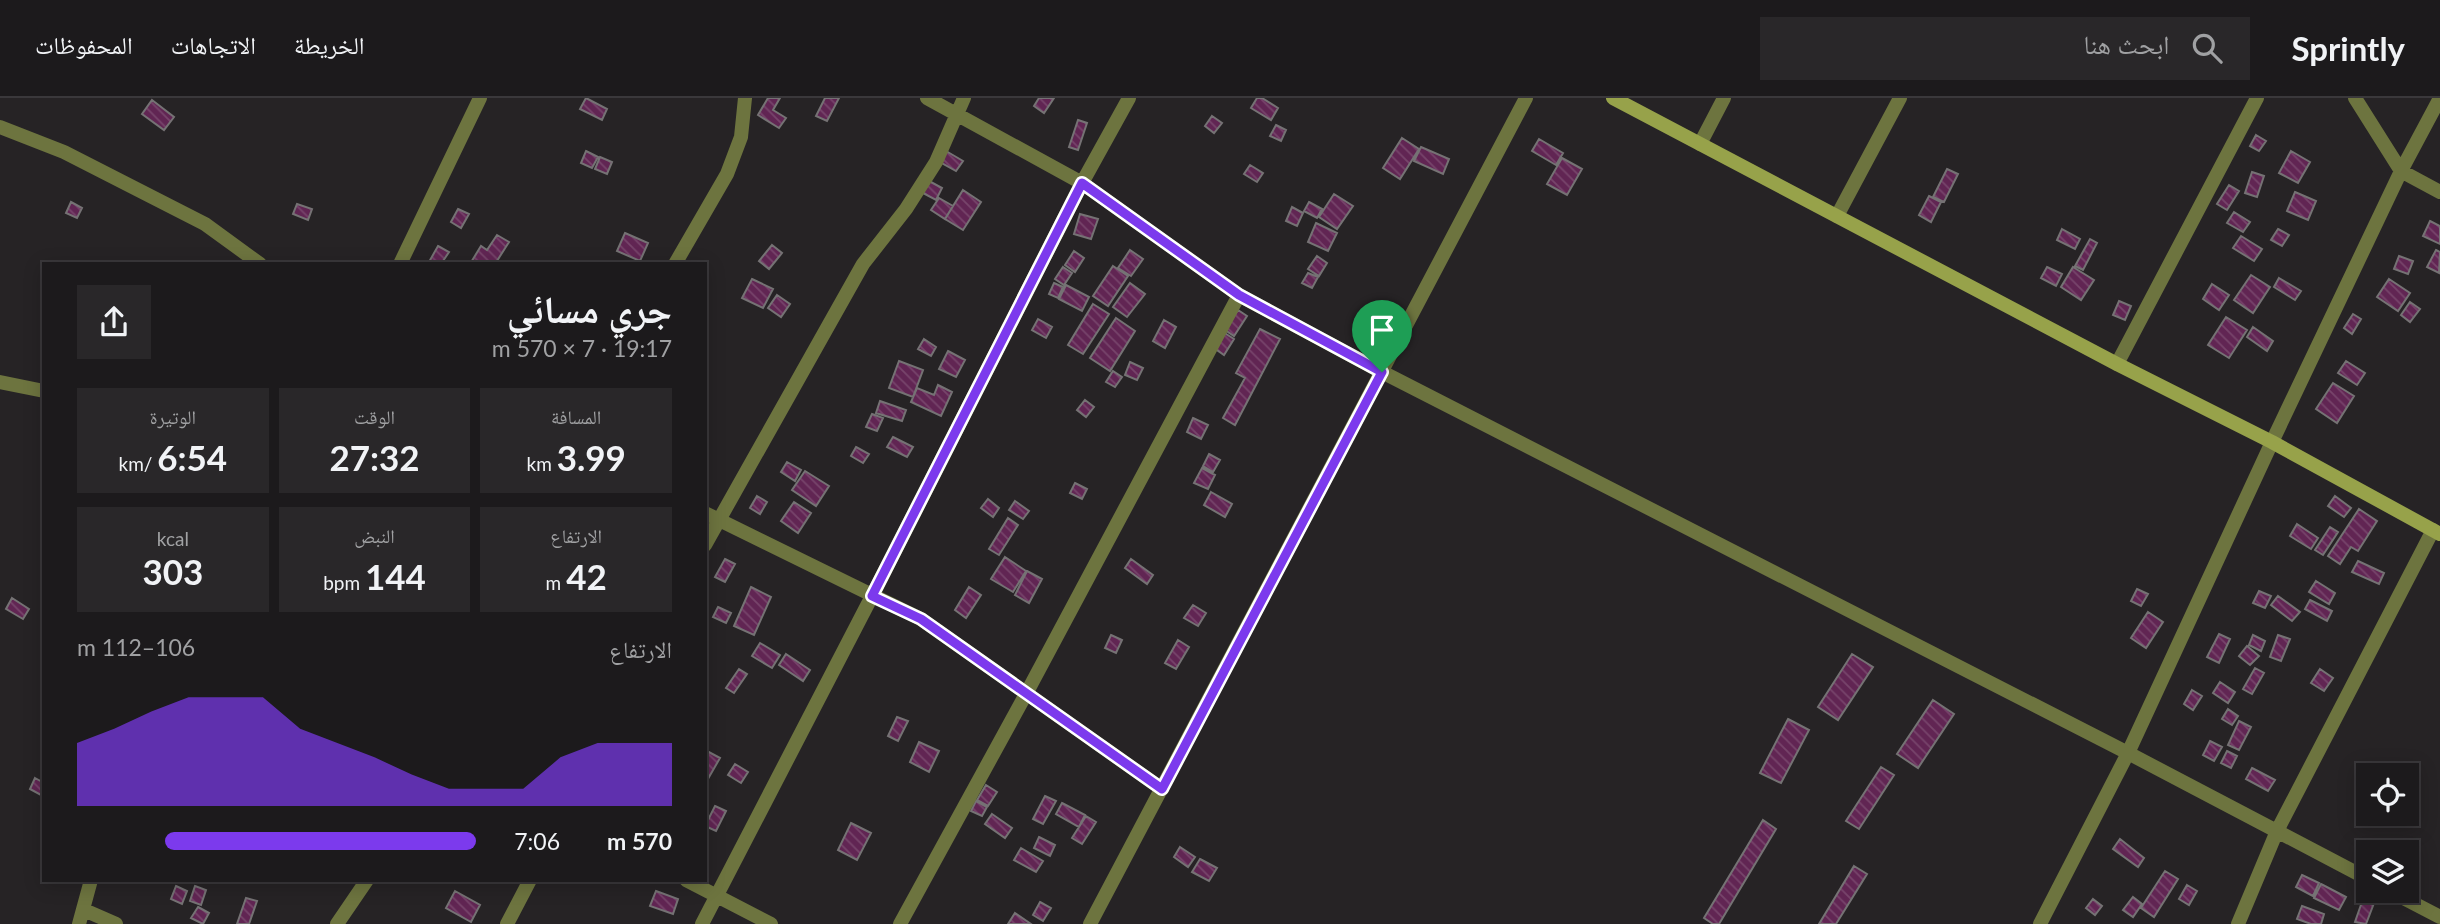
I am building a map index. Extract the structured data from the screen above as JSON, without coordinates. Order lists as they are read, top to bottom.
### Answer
{
  "page": {
    "header": "Sprintly",
    "search": "ابحث هنا",
    "nav": ["الخريطة", "الاتجاهات", "المحفوظات"],
    "heading": ["جري مسائي", "19:17 · 7 × 570 m"],
    "stats": [
      ["المسافة", "3.99 km"],
      ["الوقت", "27:32"],
      ["الوتيرة", "6:54 /km"],
      ["الارتفاع", "42 m"],
      ["النبض", "144 bpm"],
      ["kcal", "303"]
    ],
    "chart": ["الارتفاع", "106–112 m"],
    "list": [
      {
        "name": "570 m",
        "note": "7:06"
      }
    ]
  }
}
